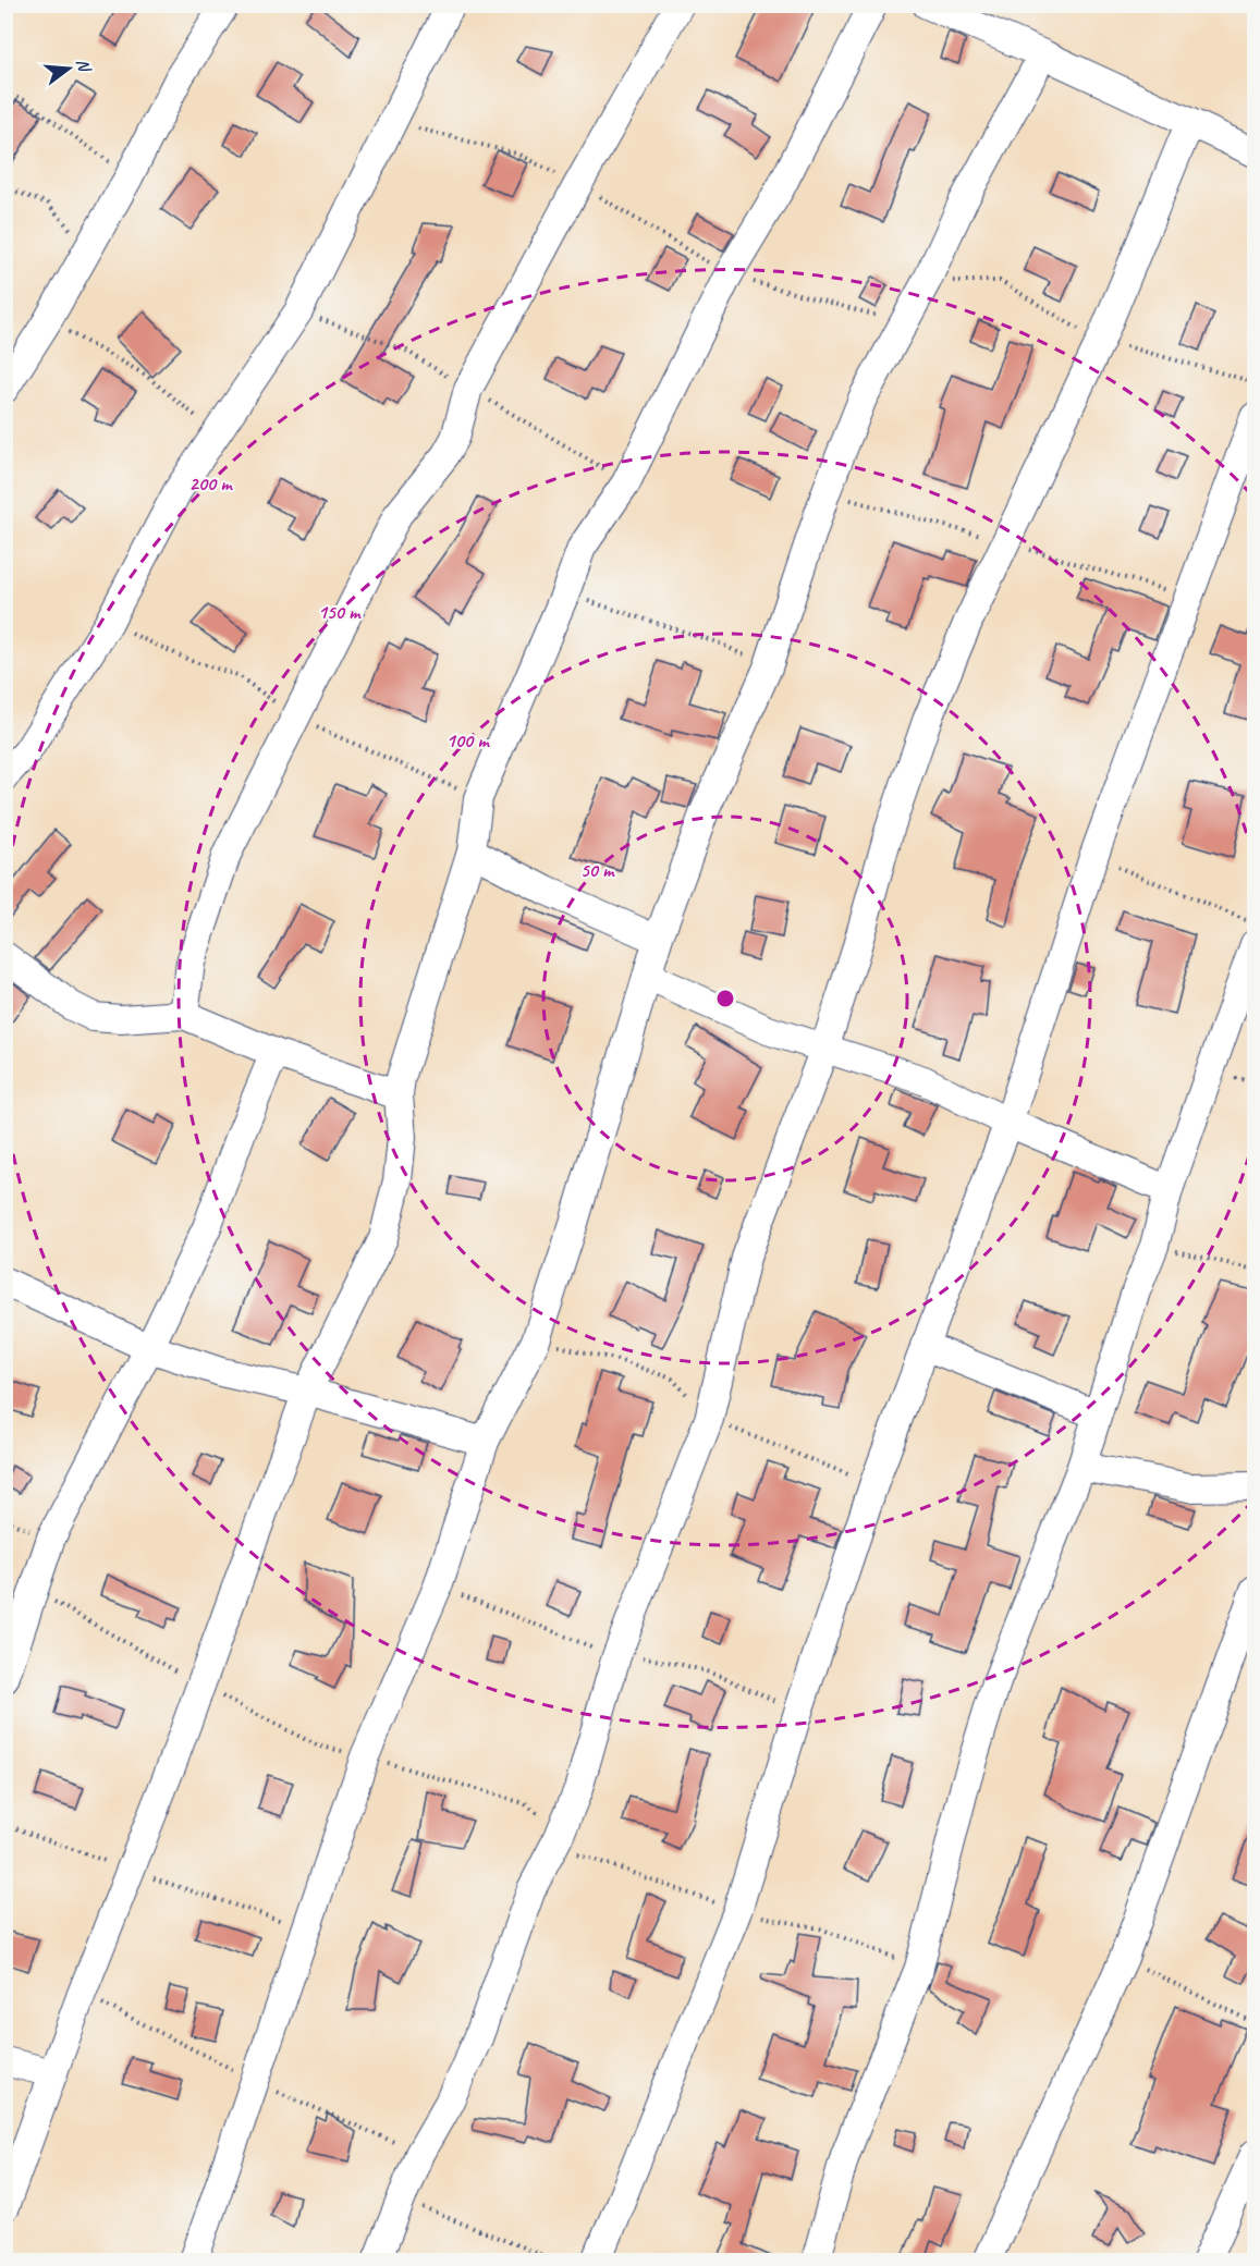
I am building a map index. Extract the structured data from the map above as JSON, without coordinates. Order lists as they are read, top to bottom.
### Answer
{
  "north": "right",
  "rings": [
    "200 m",
    "150 m",
    "100 m",
    "50 m"
  ]
}
